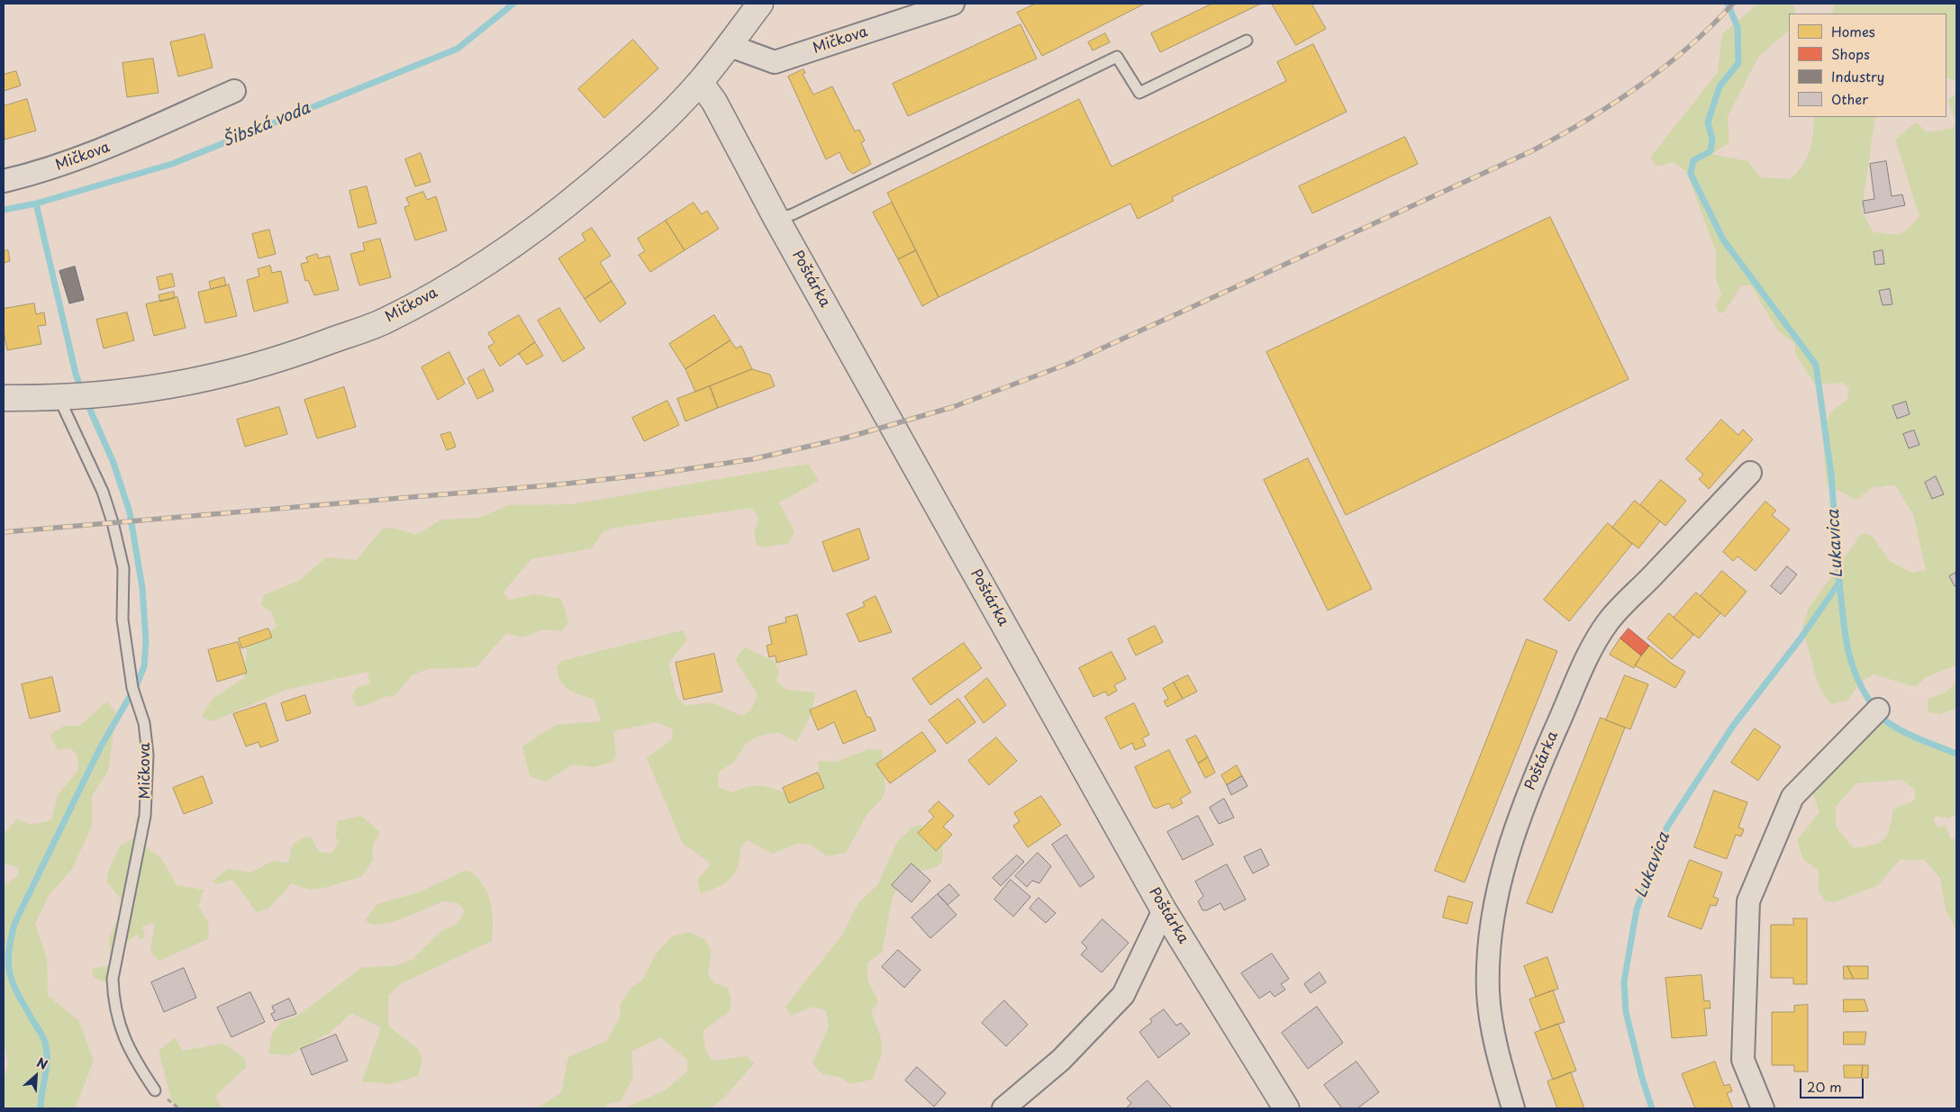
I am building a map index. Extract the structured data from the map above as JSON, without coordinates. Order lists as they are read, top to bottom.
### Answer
{
  "streets": {
    "street": ["Mičkova", "Poštárka"]
  },
  "crossings": [
    ["Mičkova", "Poštárka"]
  ],
  "water": ["Šibská voda", "Lukavica"],
  "legend": [
    "Homes",
    "Shops",
    "Industry",
    "Other"
  ],
  "scale_bar": "20 m",
  "north": "top right"
}
